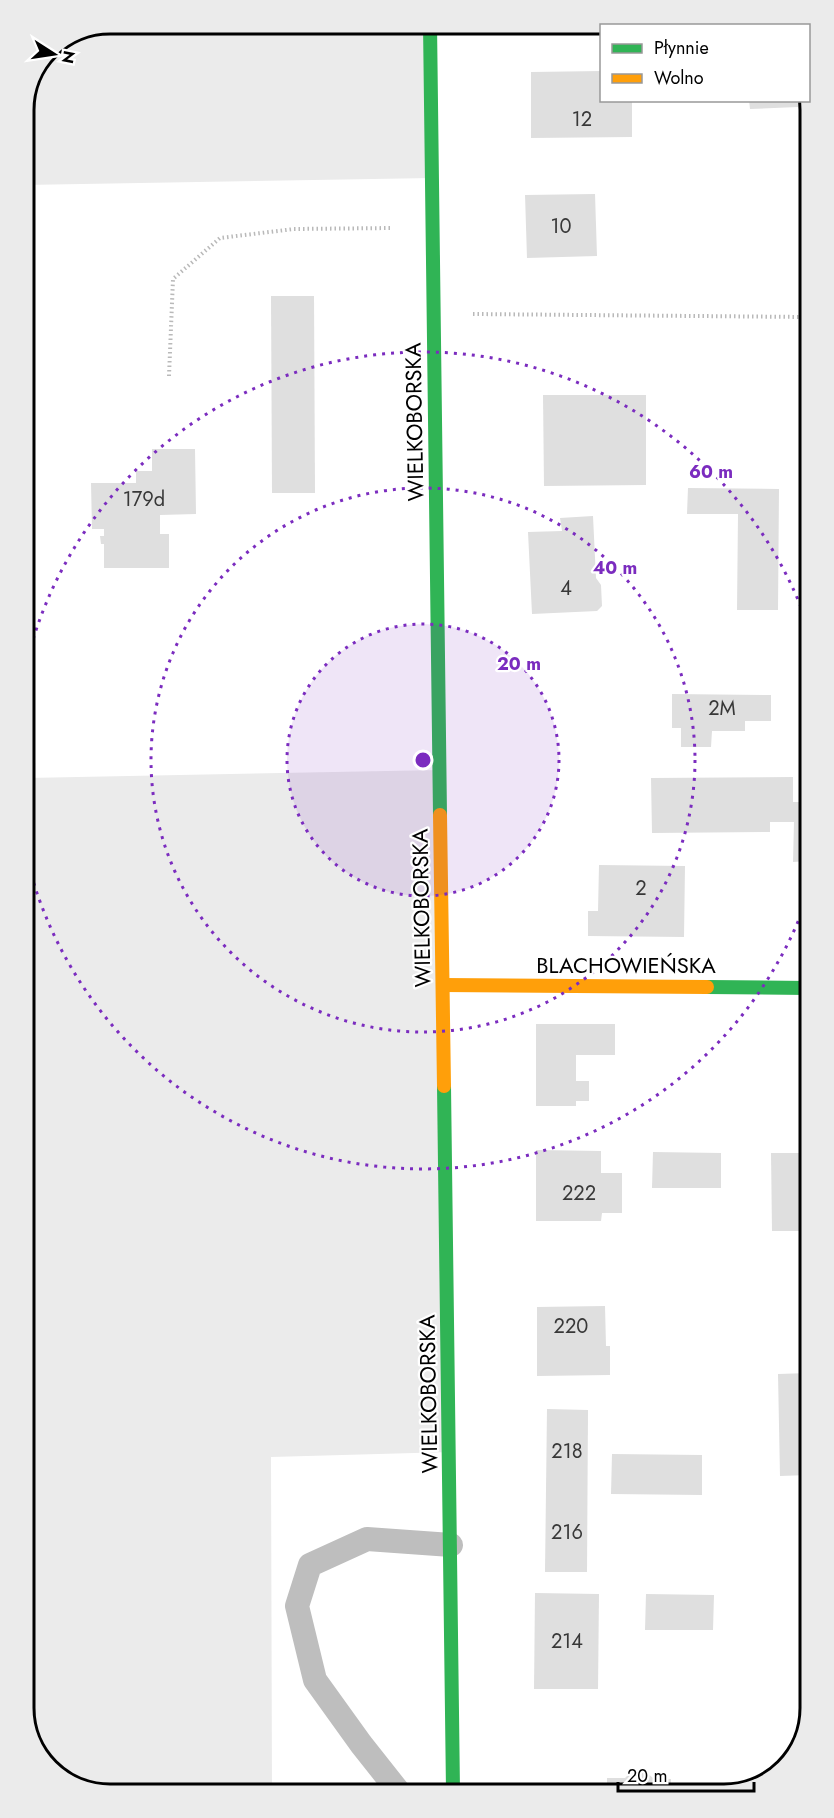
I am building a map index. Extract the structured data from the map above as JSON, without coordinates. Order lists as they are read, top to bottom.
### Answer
{
  "streets": {
    "street": ["WIELKOBORSKA", "BLACHOWIEŃSKA"]
  },
  "crossings": [
    ["WIELKOBORSKA", "BLACHOWIEŃSKA"]
  ],
  "house_numbers": [
    "12",
    "10",
    "179d",
    "4",
    "2M",
    "2",
    "222",
    "220",
    "218",
    "216",
    "214"
  ],
  "legend": ["Płynnie", "Wolno"],
  "scale_bar": "20 m",
  "north": "right",
  "rings": ["60 m", "40 m", "20 m"]
}
